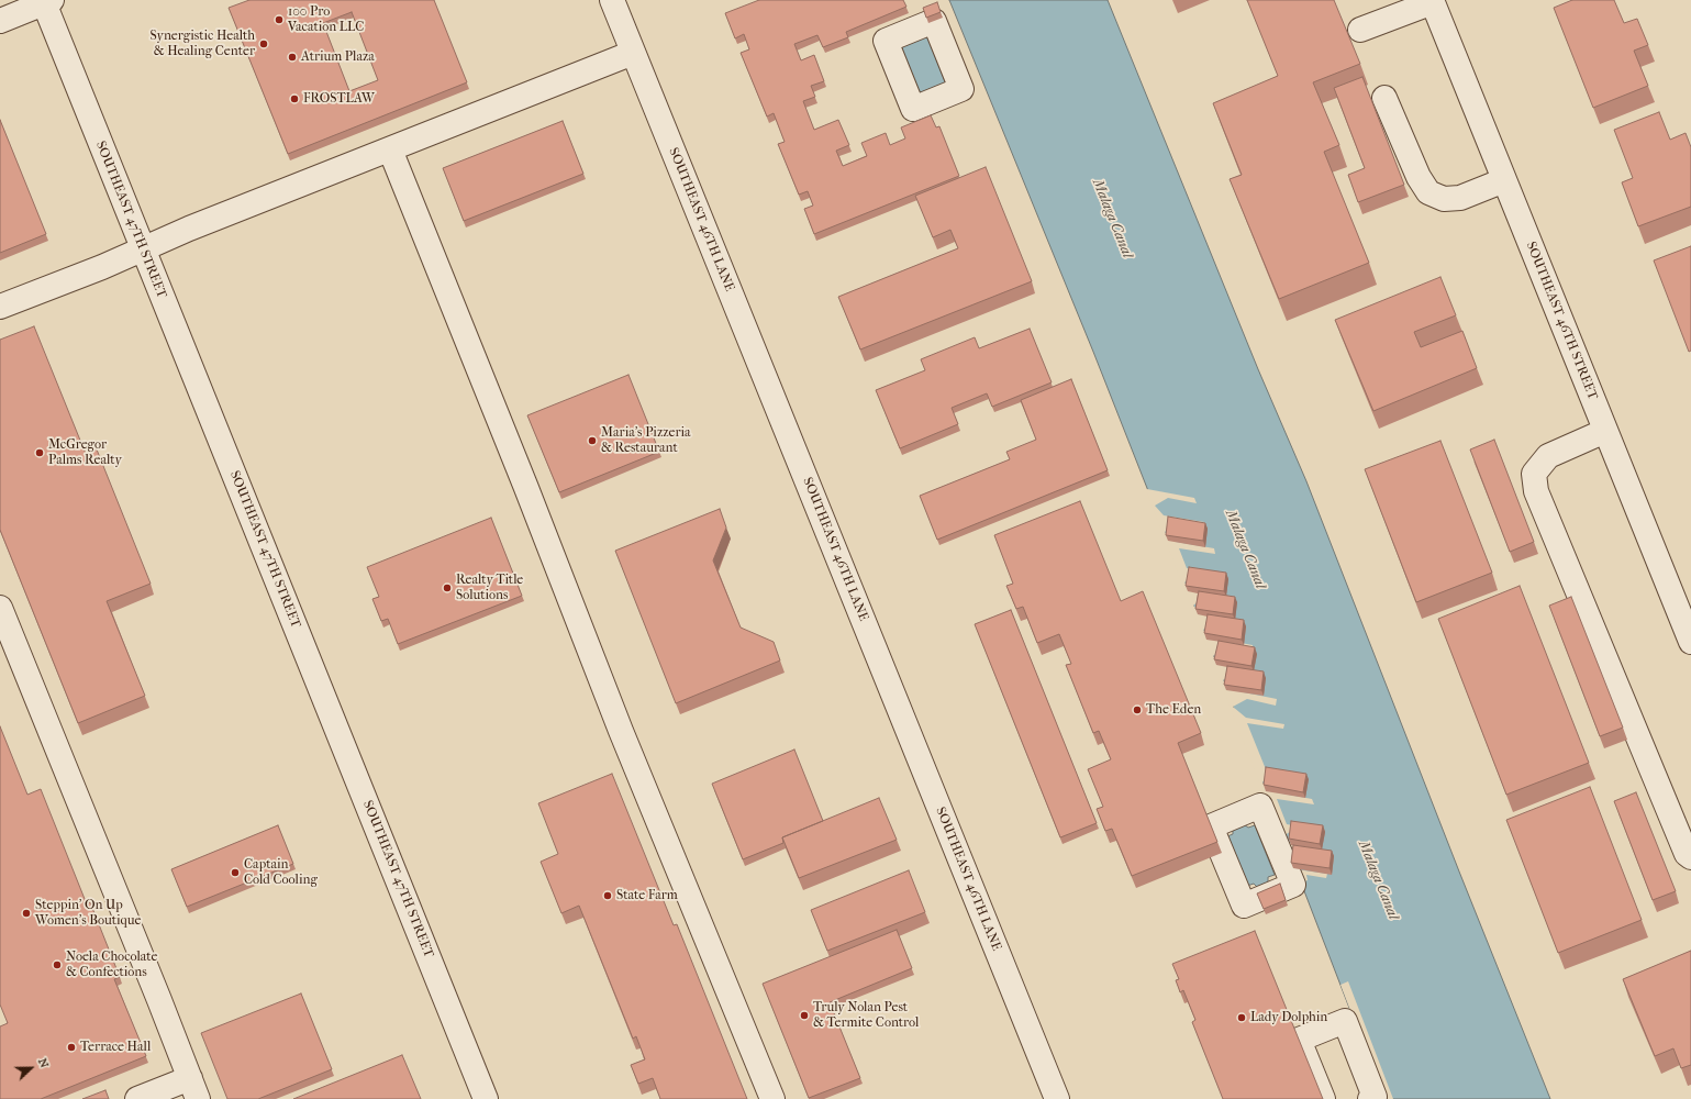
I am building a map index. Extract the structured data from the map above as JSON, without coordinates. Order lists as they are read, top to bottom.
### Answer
{
  "streets": {
    "street": ["SOUTHEAST 47TH STREET", "SOUTHEAST 46TH LANE", "SOUTHEAST 46TH STREET"]
  },
  "water": ["Malaga Canal"],
  "places": [
    "100 Pro Vacation LLC",
    "Synergistic Health & Healing Center",
    "Atrium Plaza",
    "FROSTLAW",
    "Maria's Pizzeria & Restaurant",
    "McGregor Palms Realty",
    "Realty Title Solutions",
    "The Eden",
    "Captain Cold Cooling",
    "State Farm",
    "Steppin' On Up Women's Boutique",
    "Noela Chocolate & Confections",
    "Truly Nolan Pest & Termite Control",
    "Lady Dolphin",
    "Terrace Hall"
  ],
  "north": "right"
}
